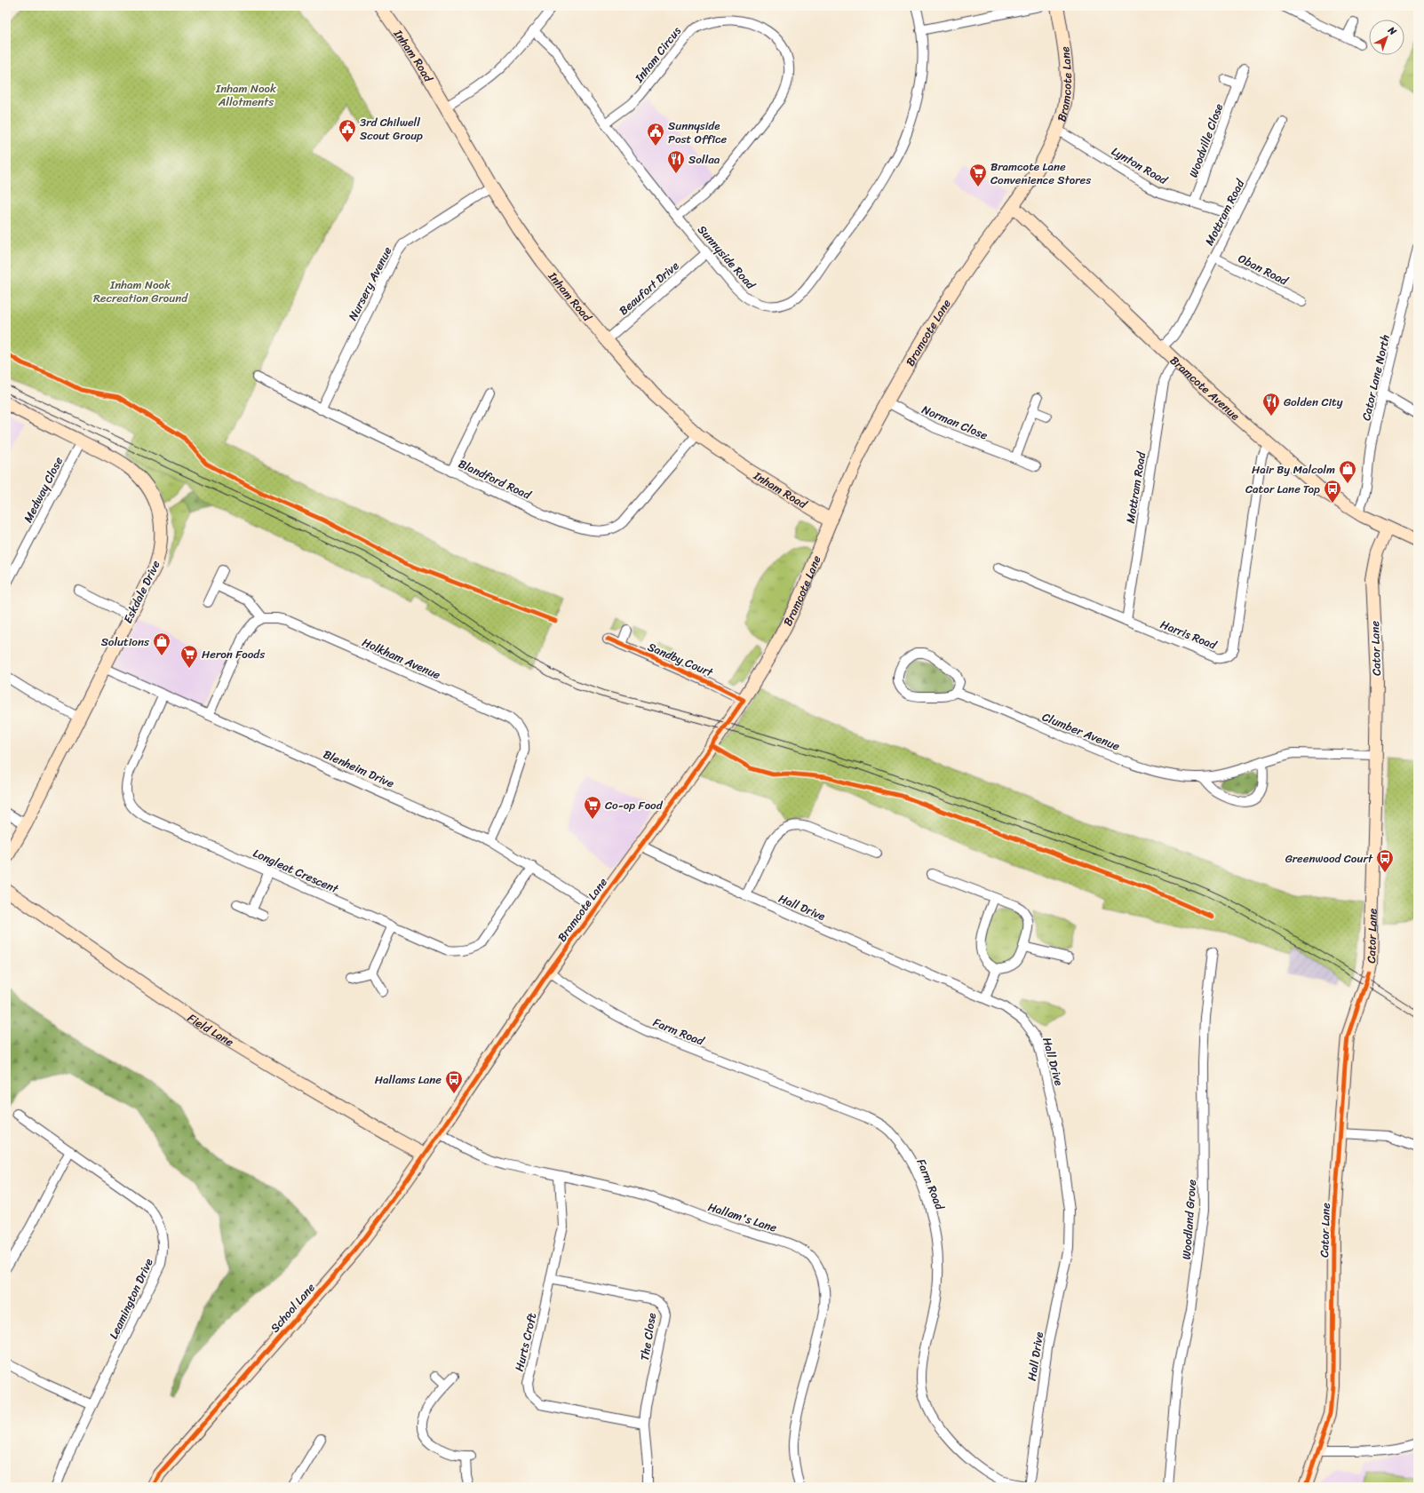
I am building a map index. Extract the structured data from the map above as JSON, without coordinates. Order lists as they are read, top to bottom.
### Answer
{
  "streets": {
    "street": [
      "Inham Circus",
      "Inham Road",
      "Bramcote Lane",
      "Woodville Close",
      "Lynton Road",
      "Mottram Road",
      "Sunnyside Road",
      "Oban Road",
      "Nursery Avenue",
      "Beaufort Drive",
      "Cator Lane North",
      "Bramcote Avenue",
      "Norman Close",
      "Blandford Road",
      "Medway Close",
      "Eskdale Drive",
      "Harris Road",
      "Cator Lane",
      "Holkham Avenue",
      "Sandby Court",
      "Clumber Avenue",
      "Blenheim Drive",
      "Longleat Crescent",
      "Hall Drive",
      "Field Lane",
      "Farm Road",
      "Hallam's Lane",
      "Woodland Grove",
      "Leamington Drive",
      "School Lane",
      "The Close",
      "Hurts Croft"
    ]
  },
  "crossings": [
    ["Inham Circus", "Sunnyside Road"],
    ["Inham Road", "Bramcote Lane"],
    ["Inham Road", "Nursery Avenue"],
    ["Inham Road", "Beaufort Drive"],
    ["Inham Road", "Blandford Road"],
    ["Bramcote Lane", "Lynton Road"],
    ["Bramcote Lane", "Bramcote Avenue"],
    ["Bramcote Lane", "Norman Close"],
    ["Bramcote Lane", "Sandby Court"],
    ["Bramcote Lane", "Blenheim Drive"],
    ["Bramcote Lane", "Hall Drive"],
    ["Bramcote Lane", "Farm Road"],
    ["Bramcote Lane", "Hallam's Lane"],
    ["Bramcote Lane", "School Lane"],
    ["Woodville Close", "Lynton Road"],
    ["Lynton Road", "Mottram Road"],
    ["Mottram Road", "Oban Road"],
    ["Mottram Road", "Bramcote Avenue"],
    ["Mottram Road", "Harris Road"],
    ["Sunnyside Road", "Beaufort Drive"],
    ["Nursery Avenue", "Blandford Road"],
    ["Cator Lane North", "Bramcote Avenue"],
    ["Bramcote Avenue", "Harris Road"],
    ["Bramcote Avenue", "Cator Lane"],
    ["Medway Close", "Eskdale Drive"],
    ["Eskdale Drive", "Blenheim Drive"],
    ["Cator Lane", "Clumber Avenue"],
    ["Holkham Avenue", "Blenheim Drive"],
    ["Blenheim Drive", "Longleat Crescent"],
    ["Hall Drive", "Farm Road"],
    ["Field Lane", "School Lane"],
    ["Hallam's Lane", "School Lane"],
    ["Hallam's Lane", "Hurts Croft"],
    ["The Close", "Hurts Croft"]
  ],
  "parks": ["Inham Nook Allotments", "Inham Nook Recreation Ground"],
  "places": {
    "public building": ["3rd Chilwell Scout Group", "Sunnyside Post Office"],
    "restaurant": ["Sollaa", "Golden City"],
    "supermarket": ["Bramcote Lane Convenience Stores", "Heron Foods", "Co-op Food"],
    "shop": ["Hair By Malcolm", "Solutions"],
    "bus stop": ["Cator Lane Top", "Greenwood Court", "Hallams Lane"]
  },
  "north": "top right"
}
